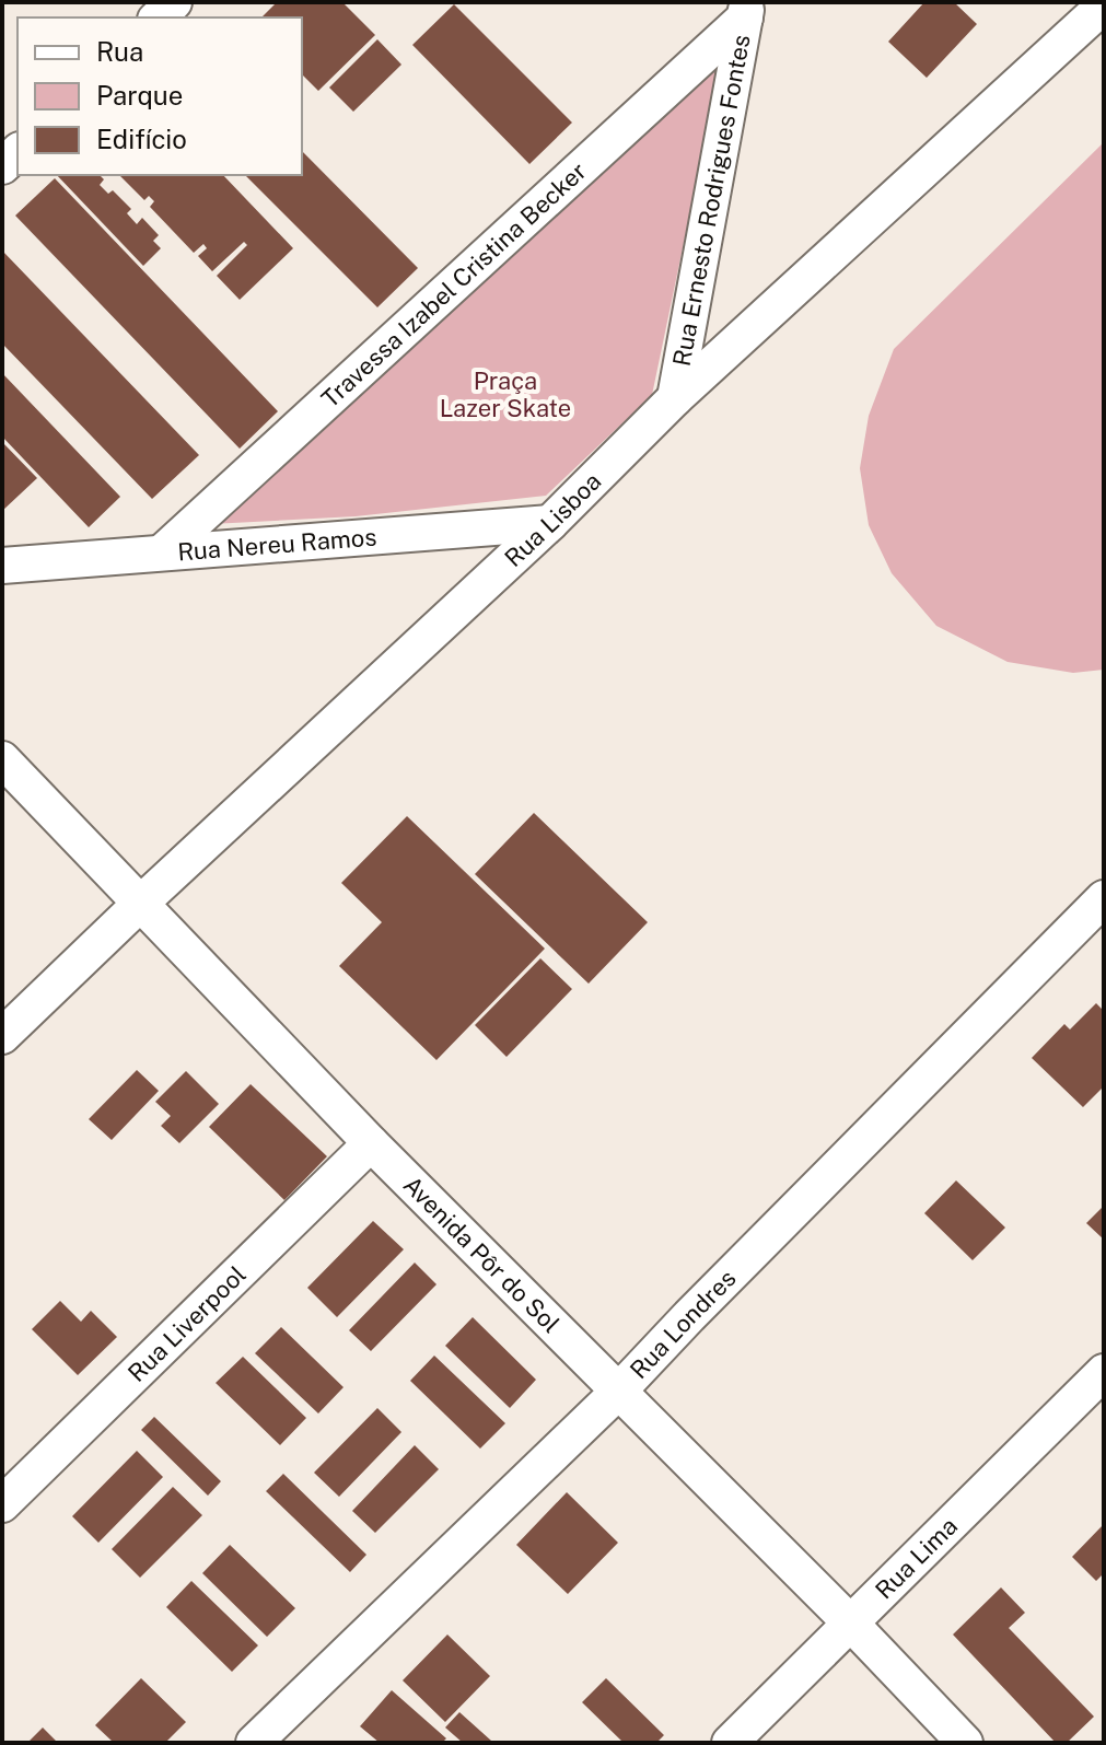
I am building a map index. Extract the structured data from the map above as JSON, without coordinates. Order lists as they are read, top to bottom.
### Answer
{
  "streets": {
    "street": [
      "Rua Ernesto Rodrigues Fontes",
      "Travessa Izabel Cristina Becker",
      "Rua Lisboa",
      "Rua Nereu Ramos",
      "Avenida Pôr do Sol",
      "Rua Liverpool",
      "Rua Londres",
      "Rua Lima"
    ]
  },
  "crossings": [
    ["Rua Ernesto Rodrigues Fontes", "Travessa Izabel Cristina Becker"],
    ["Rua Ernesto Rodrigues Fontes", "Rua Lisboa"],
    ["Travessa Izabel Cristina Becker", "Rua Nereu Ramos"],
    ["Rua Lisboa", "Rua Nereu Ramos"],
    ["Rua Lisboa", "Avenida Pôr do Sol"],
    ["Avenida Pôr do Sol", "Rua Liverpool"],
    ["Avenida Pôr do Sol", "Rua Londres"],
    ["Avenida Pôr do Sol", "Rua Lima"]
  ],
  "parks": ["Praça Lazer Skate"],
  "legend": ["Rua", "Parque", "Edifício"]
}
